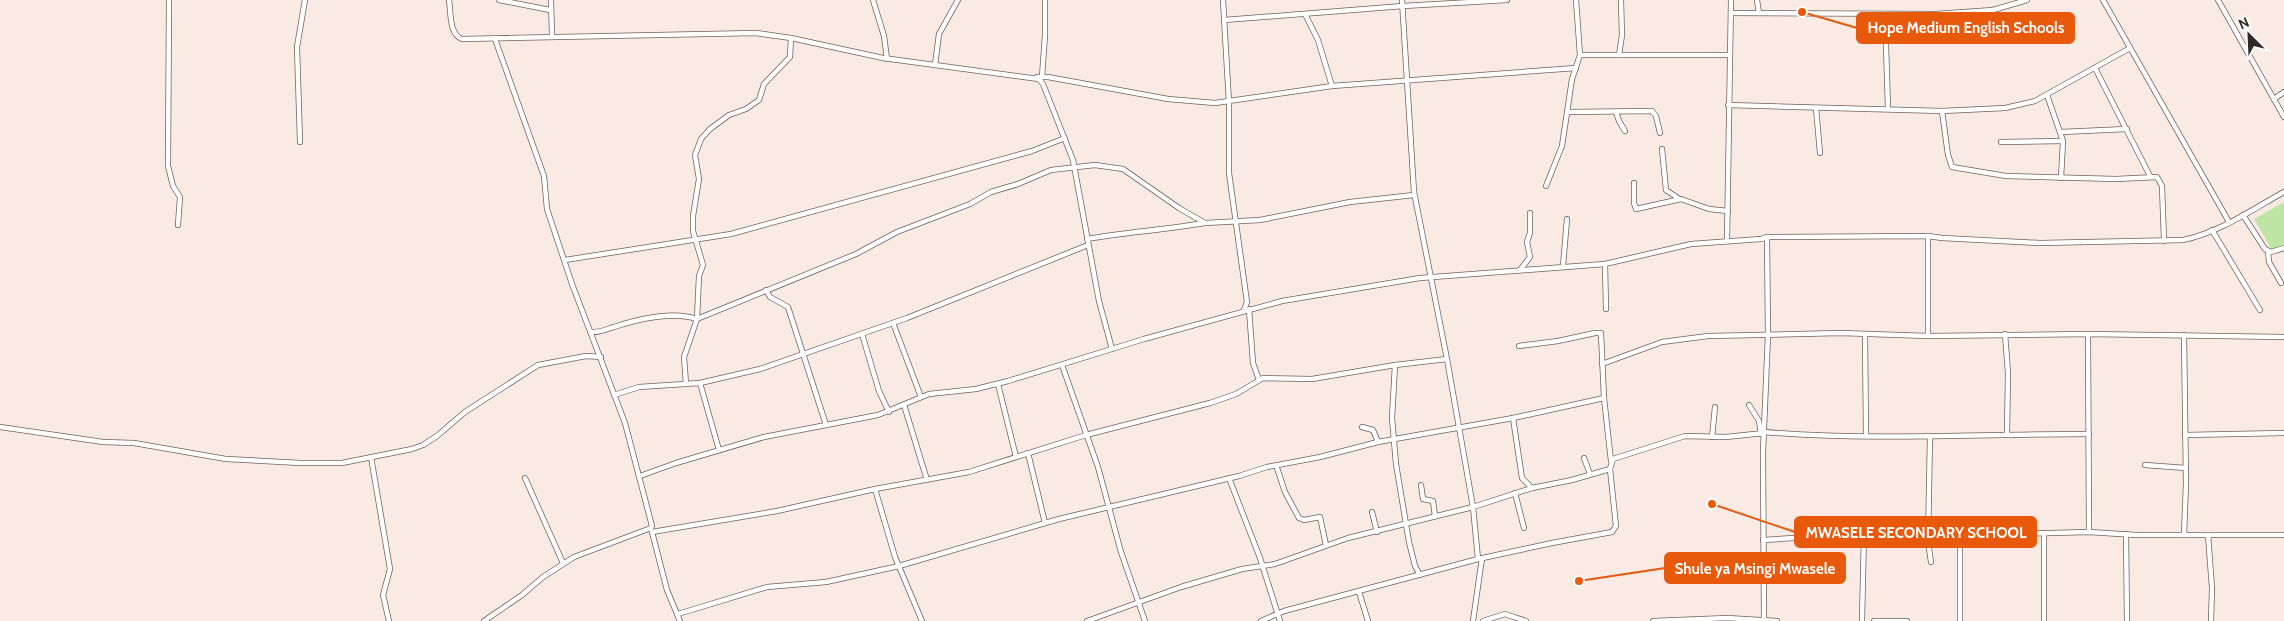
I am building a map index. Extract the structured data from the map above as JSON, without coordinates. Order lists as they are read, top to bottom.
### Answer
{
  "places": ["Hope Medium English Schools", "MWASELE SECONDARY SCHOOL", "Shule ya Msingi Mwasele"],
  "north": "top left"
}
